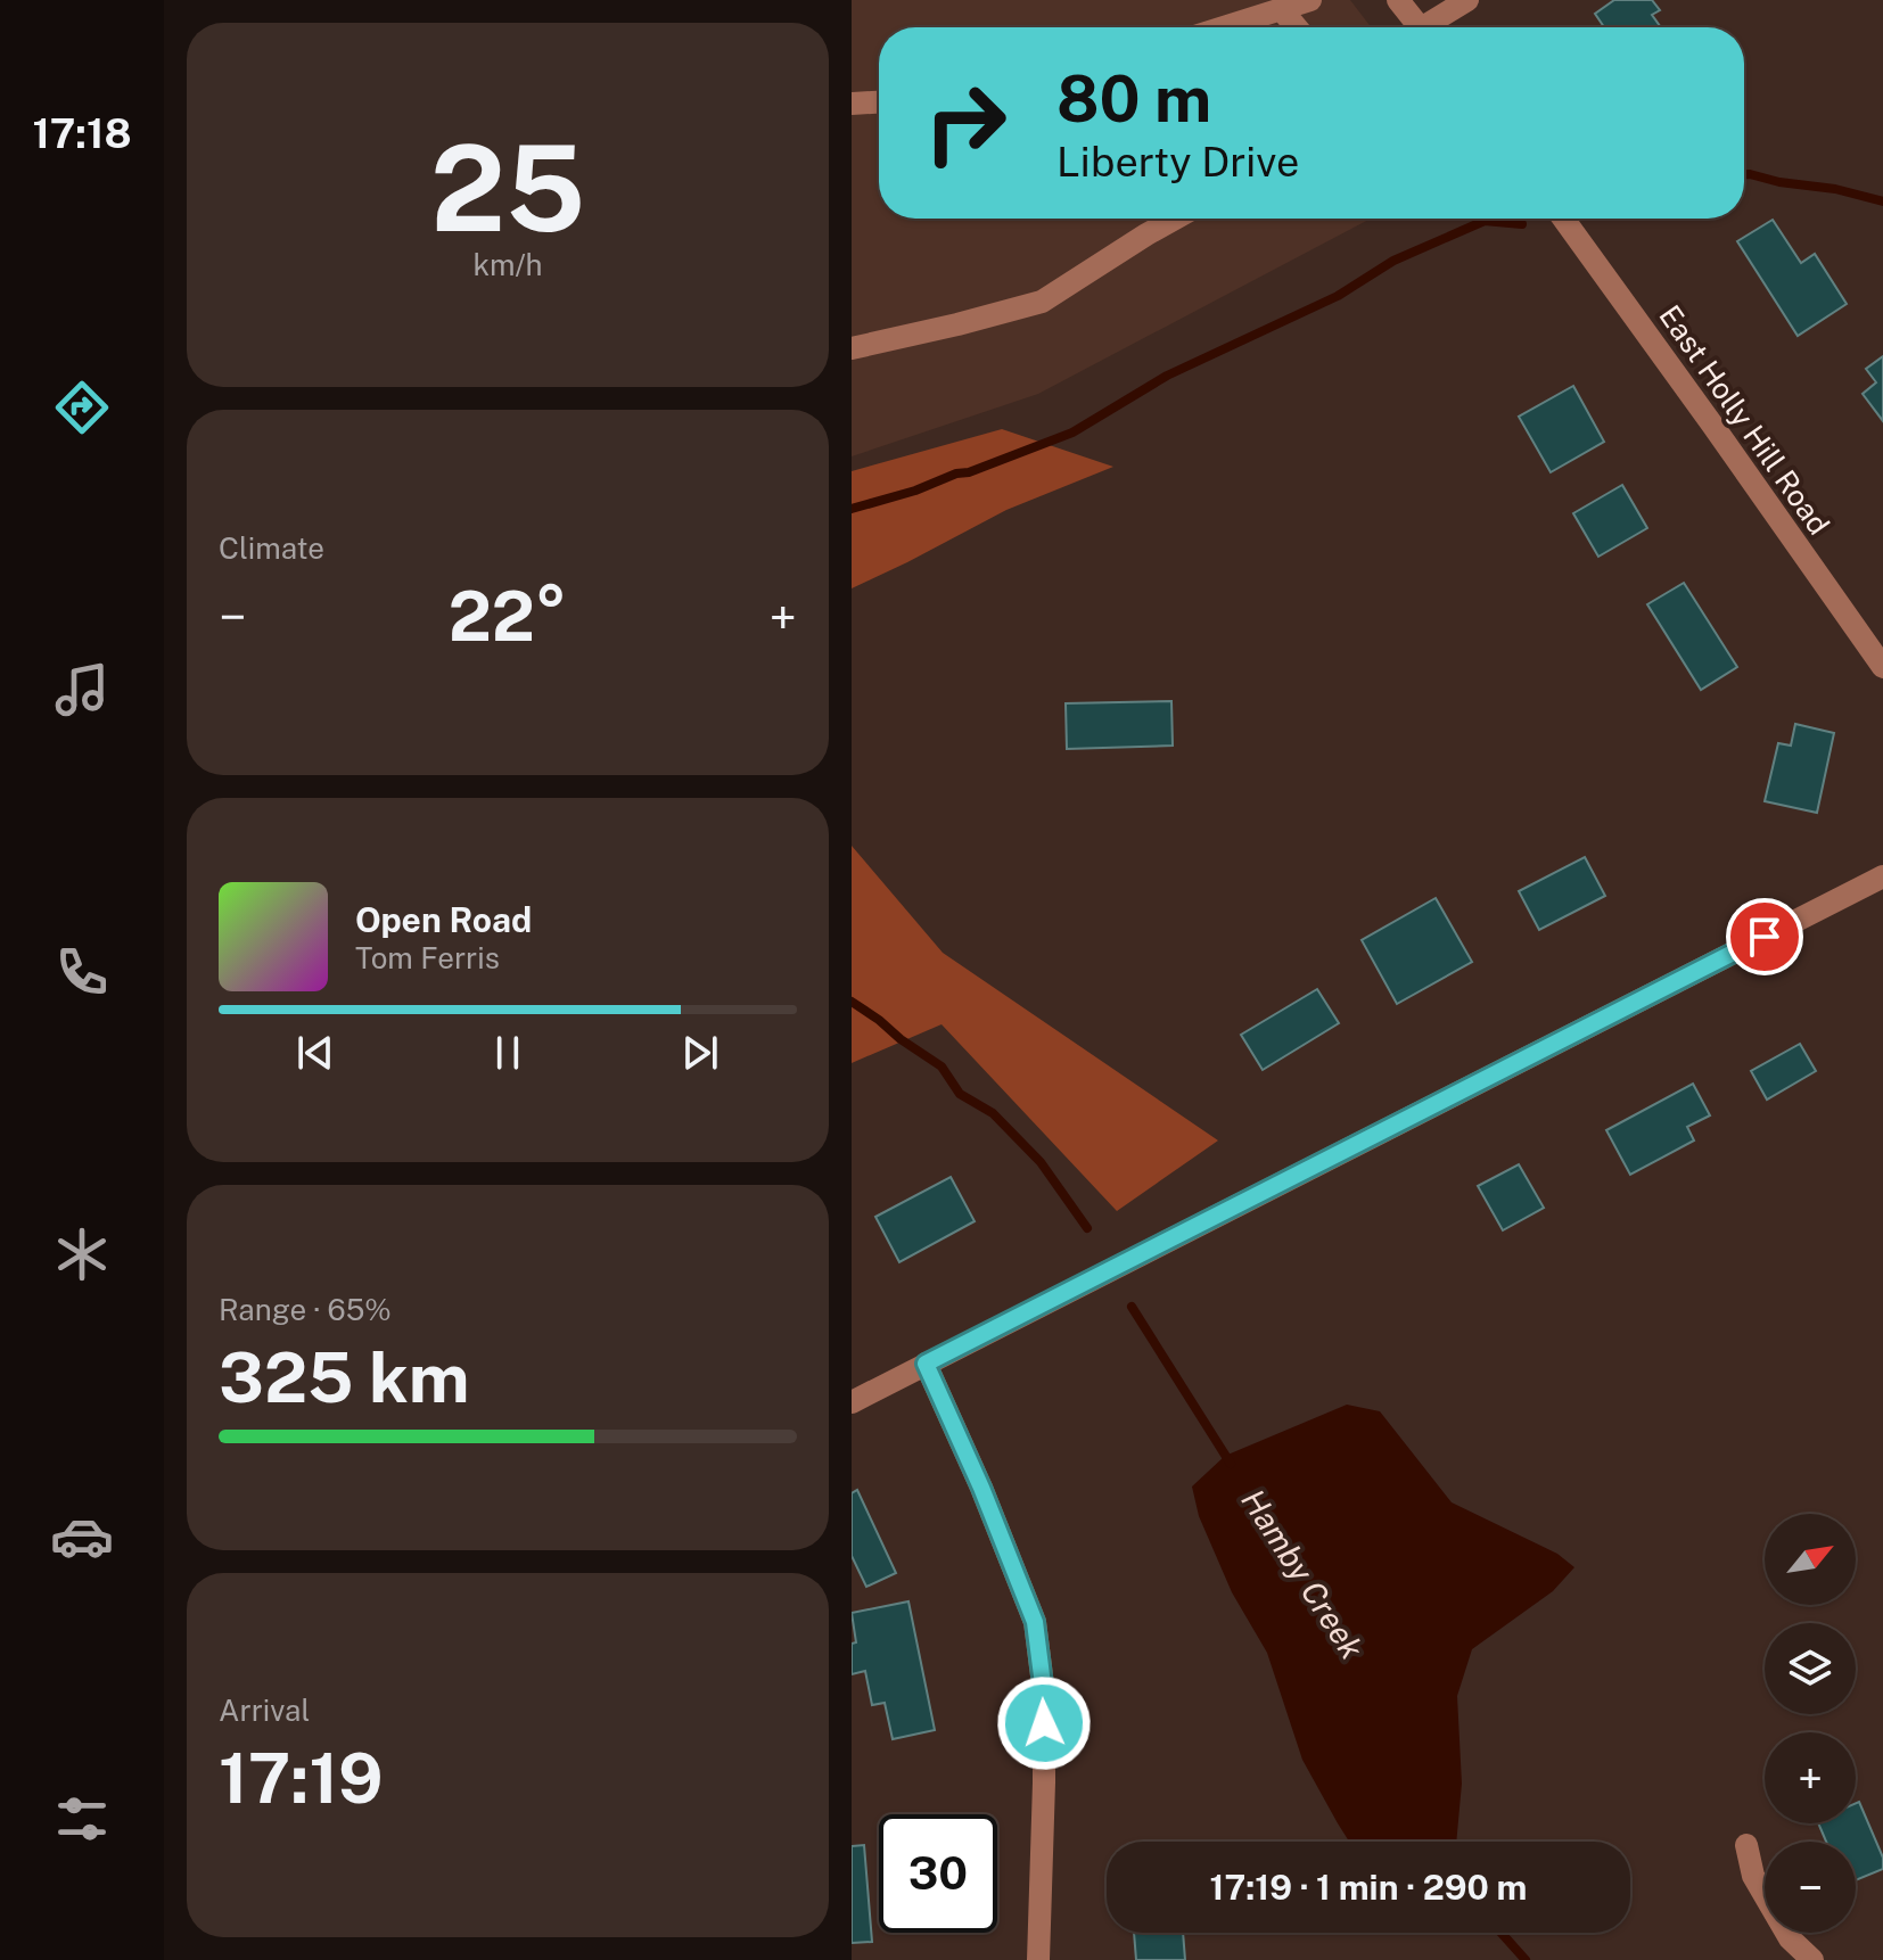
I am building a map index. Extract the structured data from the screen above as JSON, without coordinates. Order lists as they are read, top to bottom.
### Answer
{
  "streets": {
    "street": ["East Holly Hill Road"]
  },
  "water": ["Hamby Creek"],
  "north": "top right",
  "page": {
    "tabs": "17:18",
    "tile": [
      ["25", "km/h"],
      "Climate",
      ["Range · 65%", "325 km"],
      ["Arrival", "17:19"]
    ],
    "turn": ["80 m", "Liberty Drive"],
    "heat": ["−", "22°", "+"],
    "song": ["Open Road", "Tom Ferris"],
    "map_buttons": ["+", "−"],
    "limit": "30",
    "trip": "17:19 · 1 min · 290 m"
  }
}
